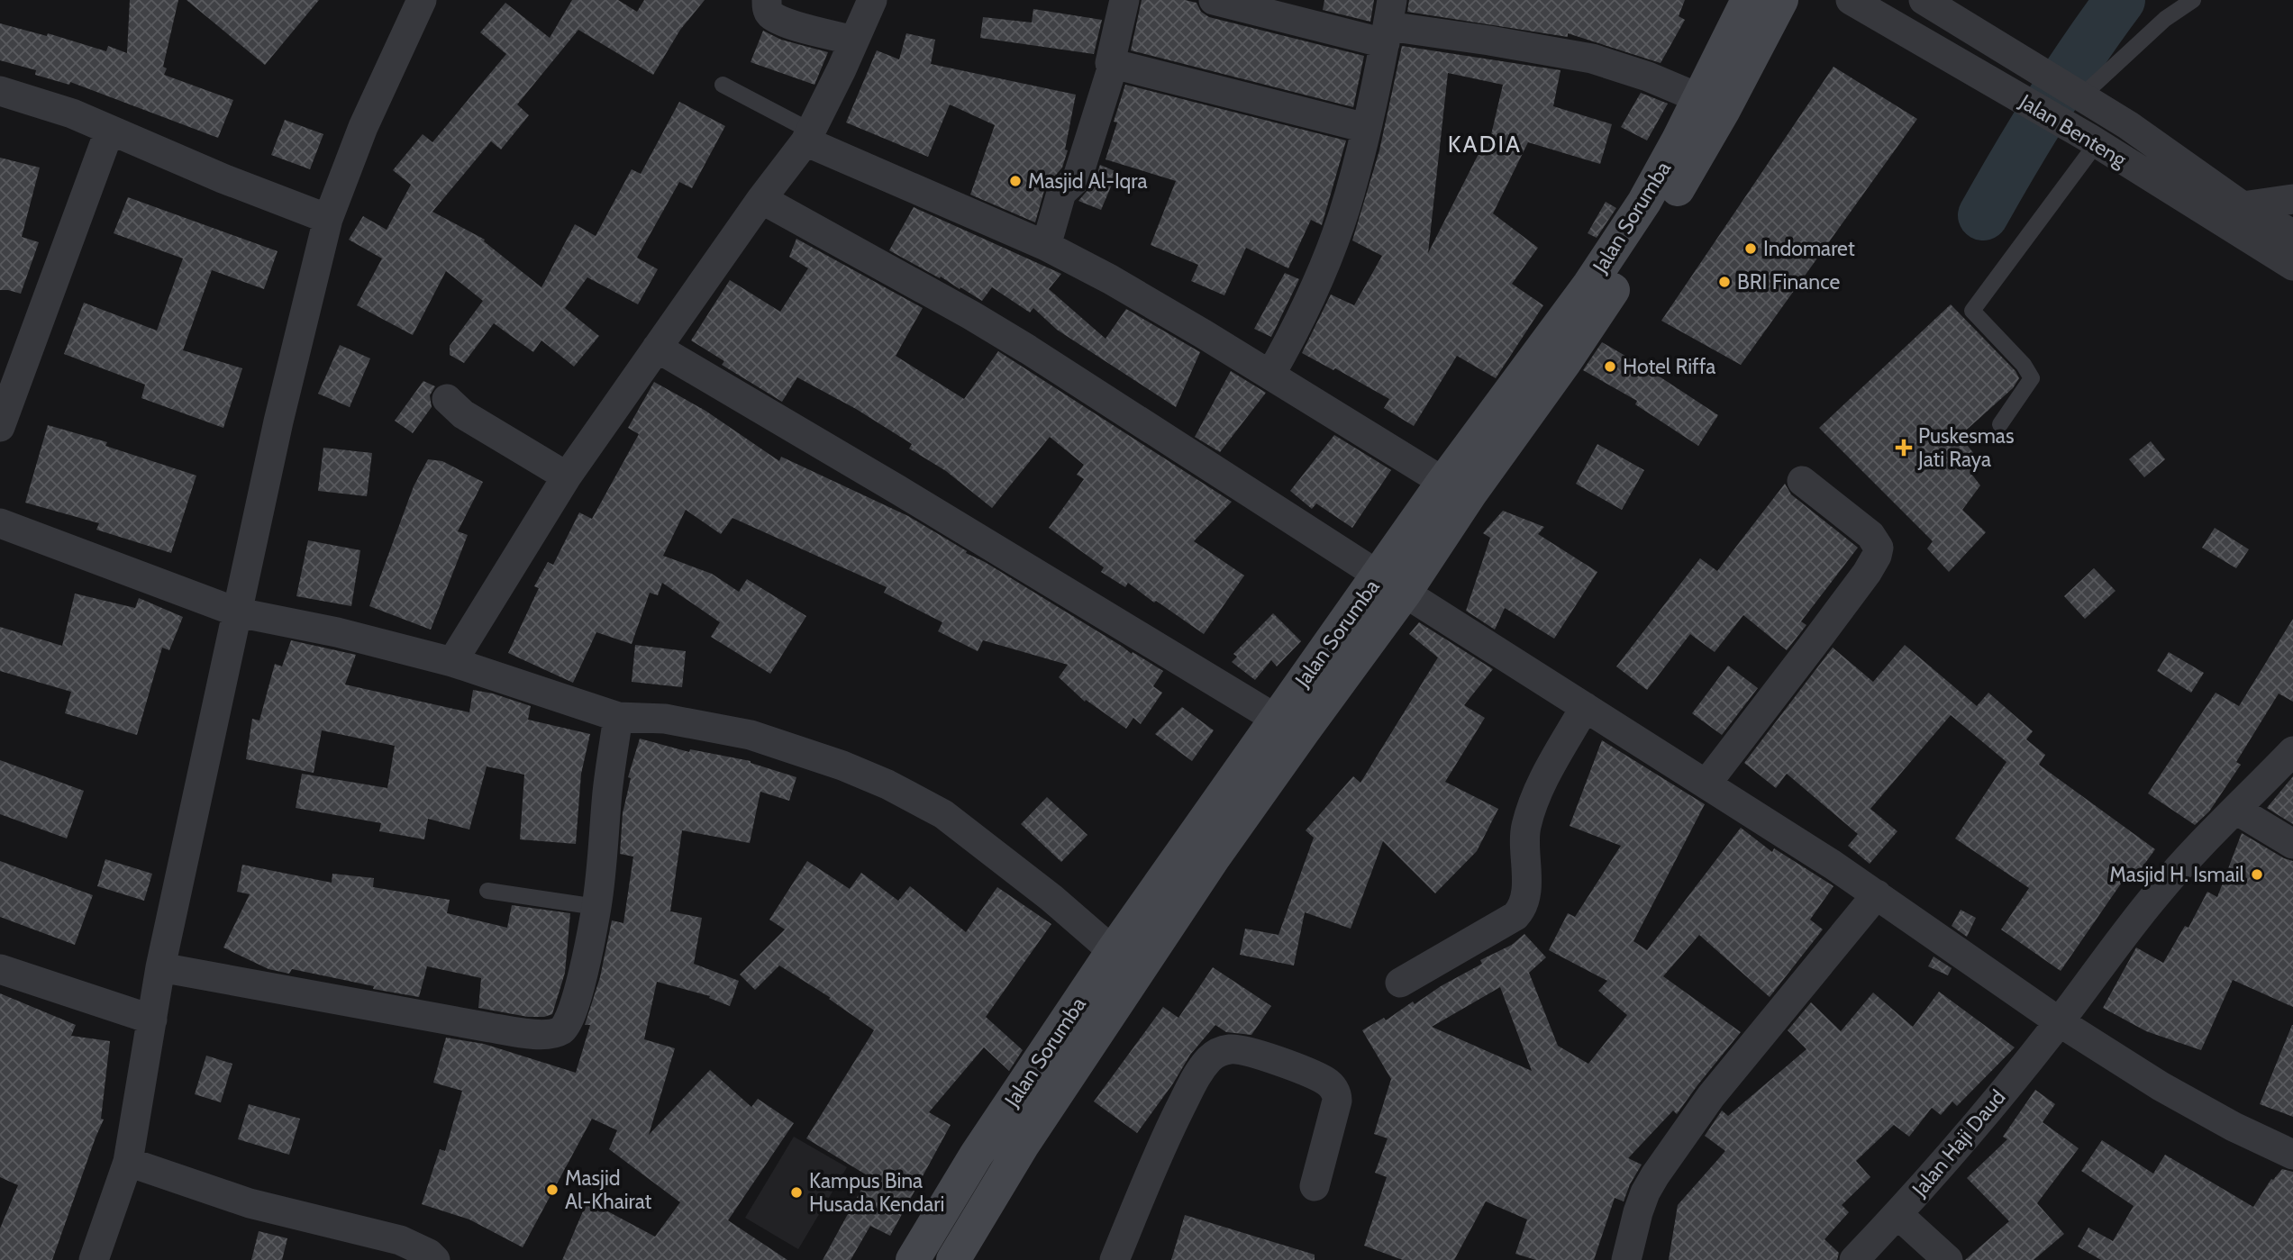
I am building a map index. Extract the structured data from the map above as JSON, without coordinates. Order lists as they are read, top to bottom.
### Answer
{
  "streets": {
    "street": ["Jalan Benteng", "Jalan Sorumba", "Jalan Haji Daud"]
  },
  "districts": ["KADIA"],
  "places": {
    "other": [
      "Masjid Al-Iqra",
      "Indomaret",
      "BRI Finance",
      "Hotel Riffa",
      "Masjid H. Ismail",
      "Masjid Al-Khairat",
      "Kampus Bina Husada Kendari"
    ],
    "health": ["Puskesmas Jati Raya"]
  }
}
